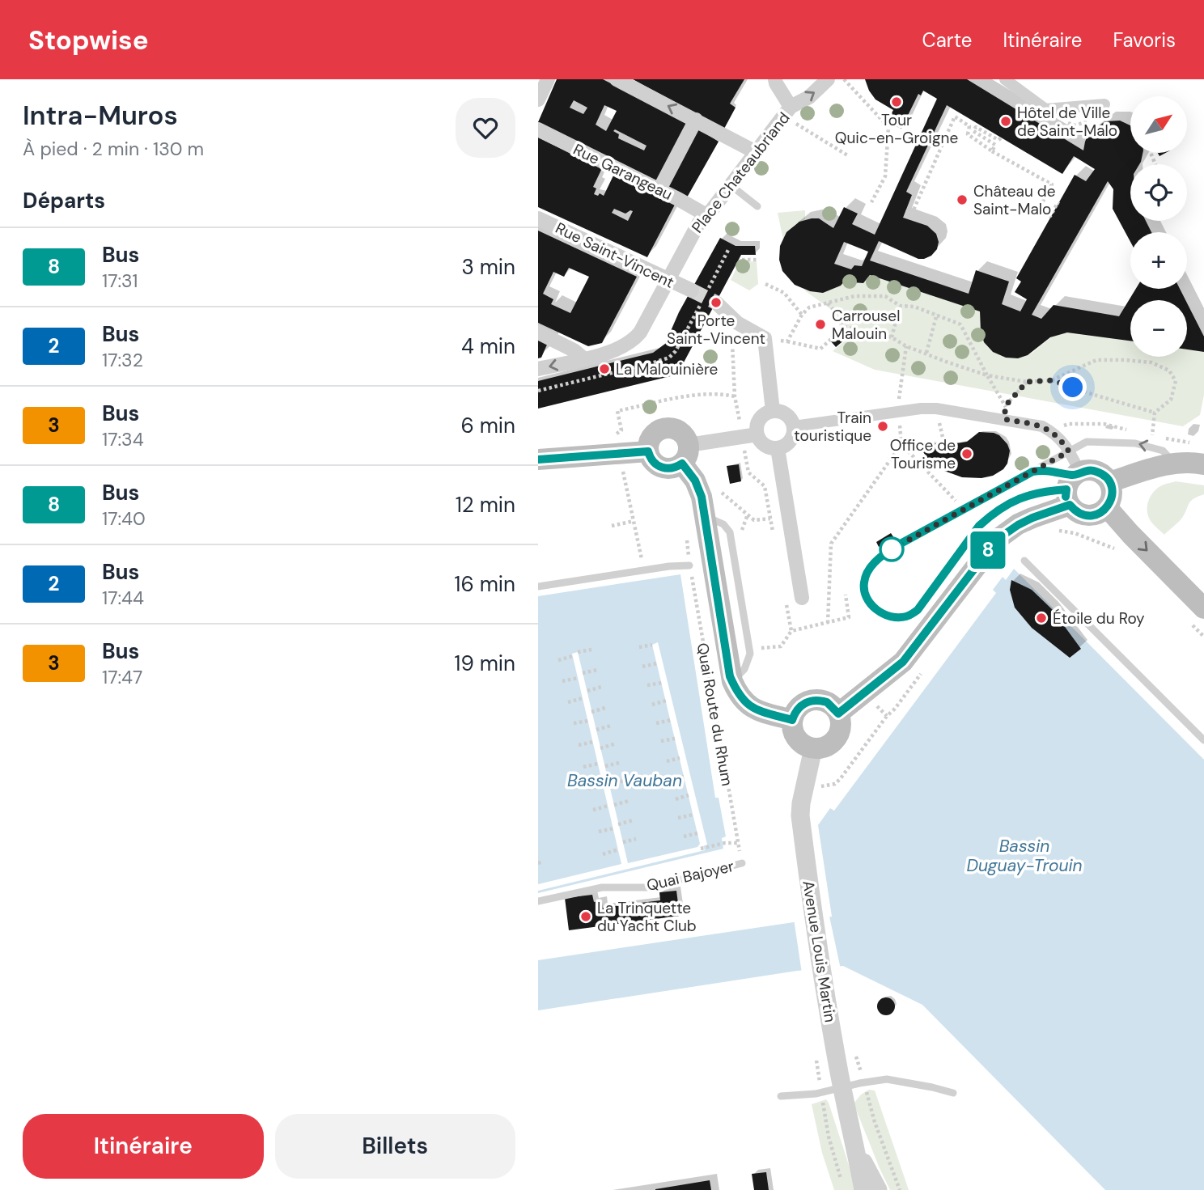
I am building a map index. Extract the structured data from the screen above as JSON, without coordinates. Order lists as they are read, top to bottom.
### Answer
{
  "streets": {
    "street": [
      "Rue Garangeau",
      "Place Chateaubriand",
      "Rue Saint-Vincent",
      "Avenue Louis Martin"
    ],
    "lane": ["Quai Bajoyer"],
    "path": ["Quai Route du Rhum"]
  },
  "crossings": [
    ["Rue Garangeau", "Place Chateaubriand"],
    ["Place Chateaubriand", "Rue Saint-Vincent"],
    ["Quai Route du Rhum", "Quai Bajoyer"]
  ],
  "water": ["Bassin Vauban", "Bassin Duguay-Trouin"],
  "places": [
    "Tour Quic-en-Groigne",
    "Hôtel de Ville de Saint-Malo",
    "Château de Saint-Malo",
    "Porte Saint-Vincent",
    "Carrousel Malouin",
    "La Malouinière",
    "Train touristique",
    "Office de Tourisme",
    "Étoile du Roy",
    "La Trinquette du Yacht Club"
  ],
  "lines": ["bus line 8"],
  "north": "top right",
  "page": {
    "header": "Stopwise",
    "nav": ["Carte", "Itinéraire", "Favoris"],
    "heading": [
      ["Intra-Muros", "À pied · 2 min · 130 m"],
      "Départs"
    ],
    "on_map": "8",
    "map_buttons": ["+", "−"],
    "list": [
      {
        "mark": "8",
        "name": "Bus",
        "note": "17:31",
        "value": "3 min"
      },
      {
        "mark": "2",
        "name": "Bus",
        "note": "17:32",
        "value": "4 min"
      },
      {
        "mark": "3",
        "name": "Bus",
        "note": "17:34",
        "value": "6 min"
      },
      {
        "mark": "8",
        "name": "Bus",
        "note": "17:40",
        "value": "12 min"
      },
      {
        "mark": "2",
        "name": "Bus",
        "note": "17:44",
        "value": "16 min"
      },
      {
        "mark": "3",
        "name": "Bus",
        "note": "17:47",
        "value": "19 min"
      }
    ],
    "buttons": ["Itinéraire", "Billets"]
  }
}
